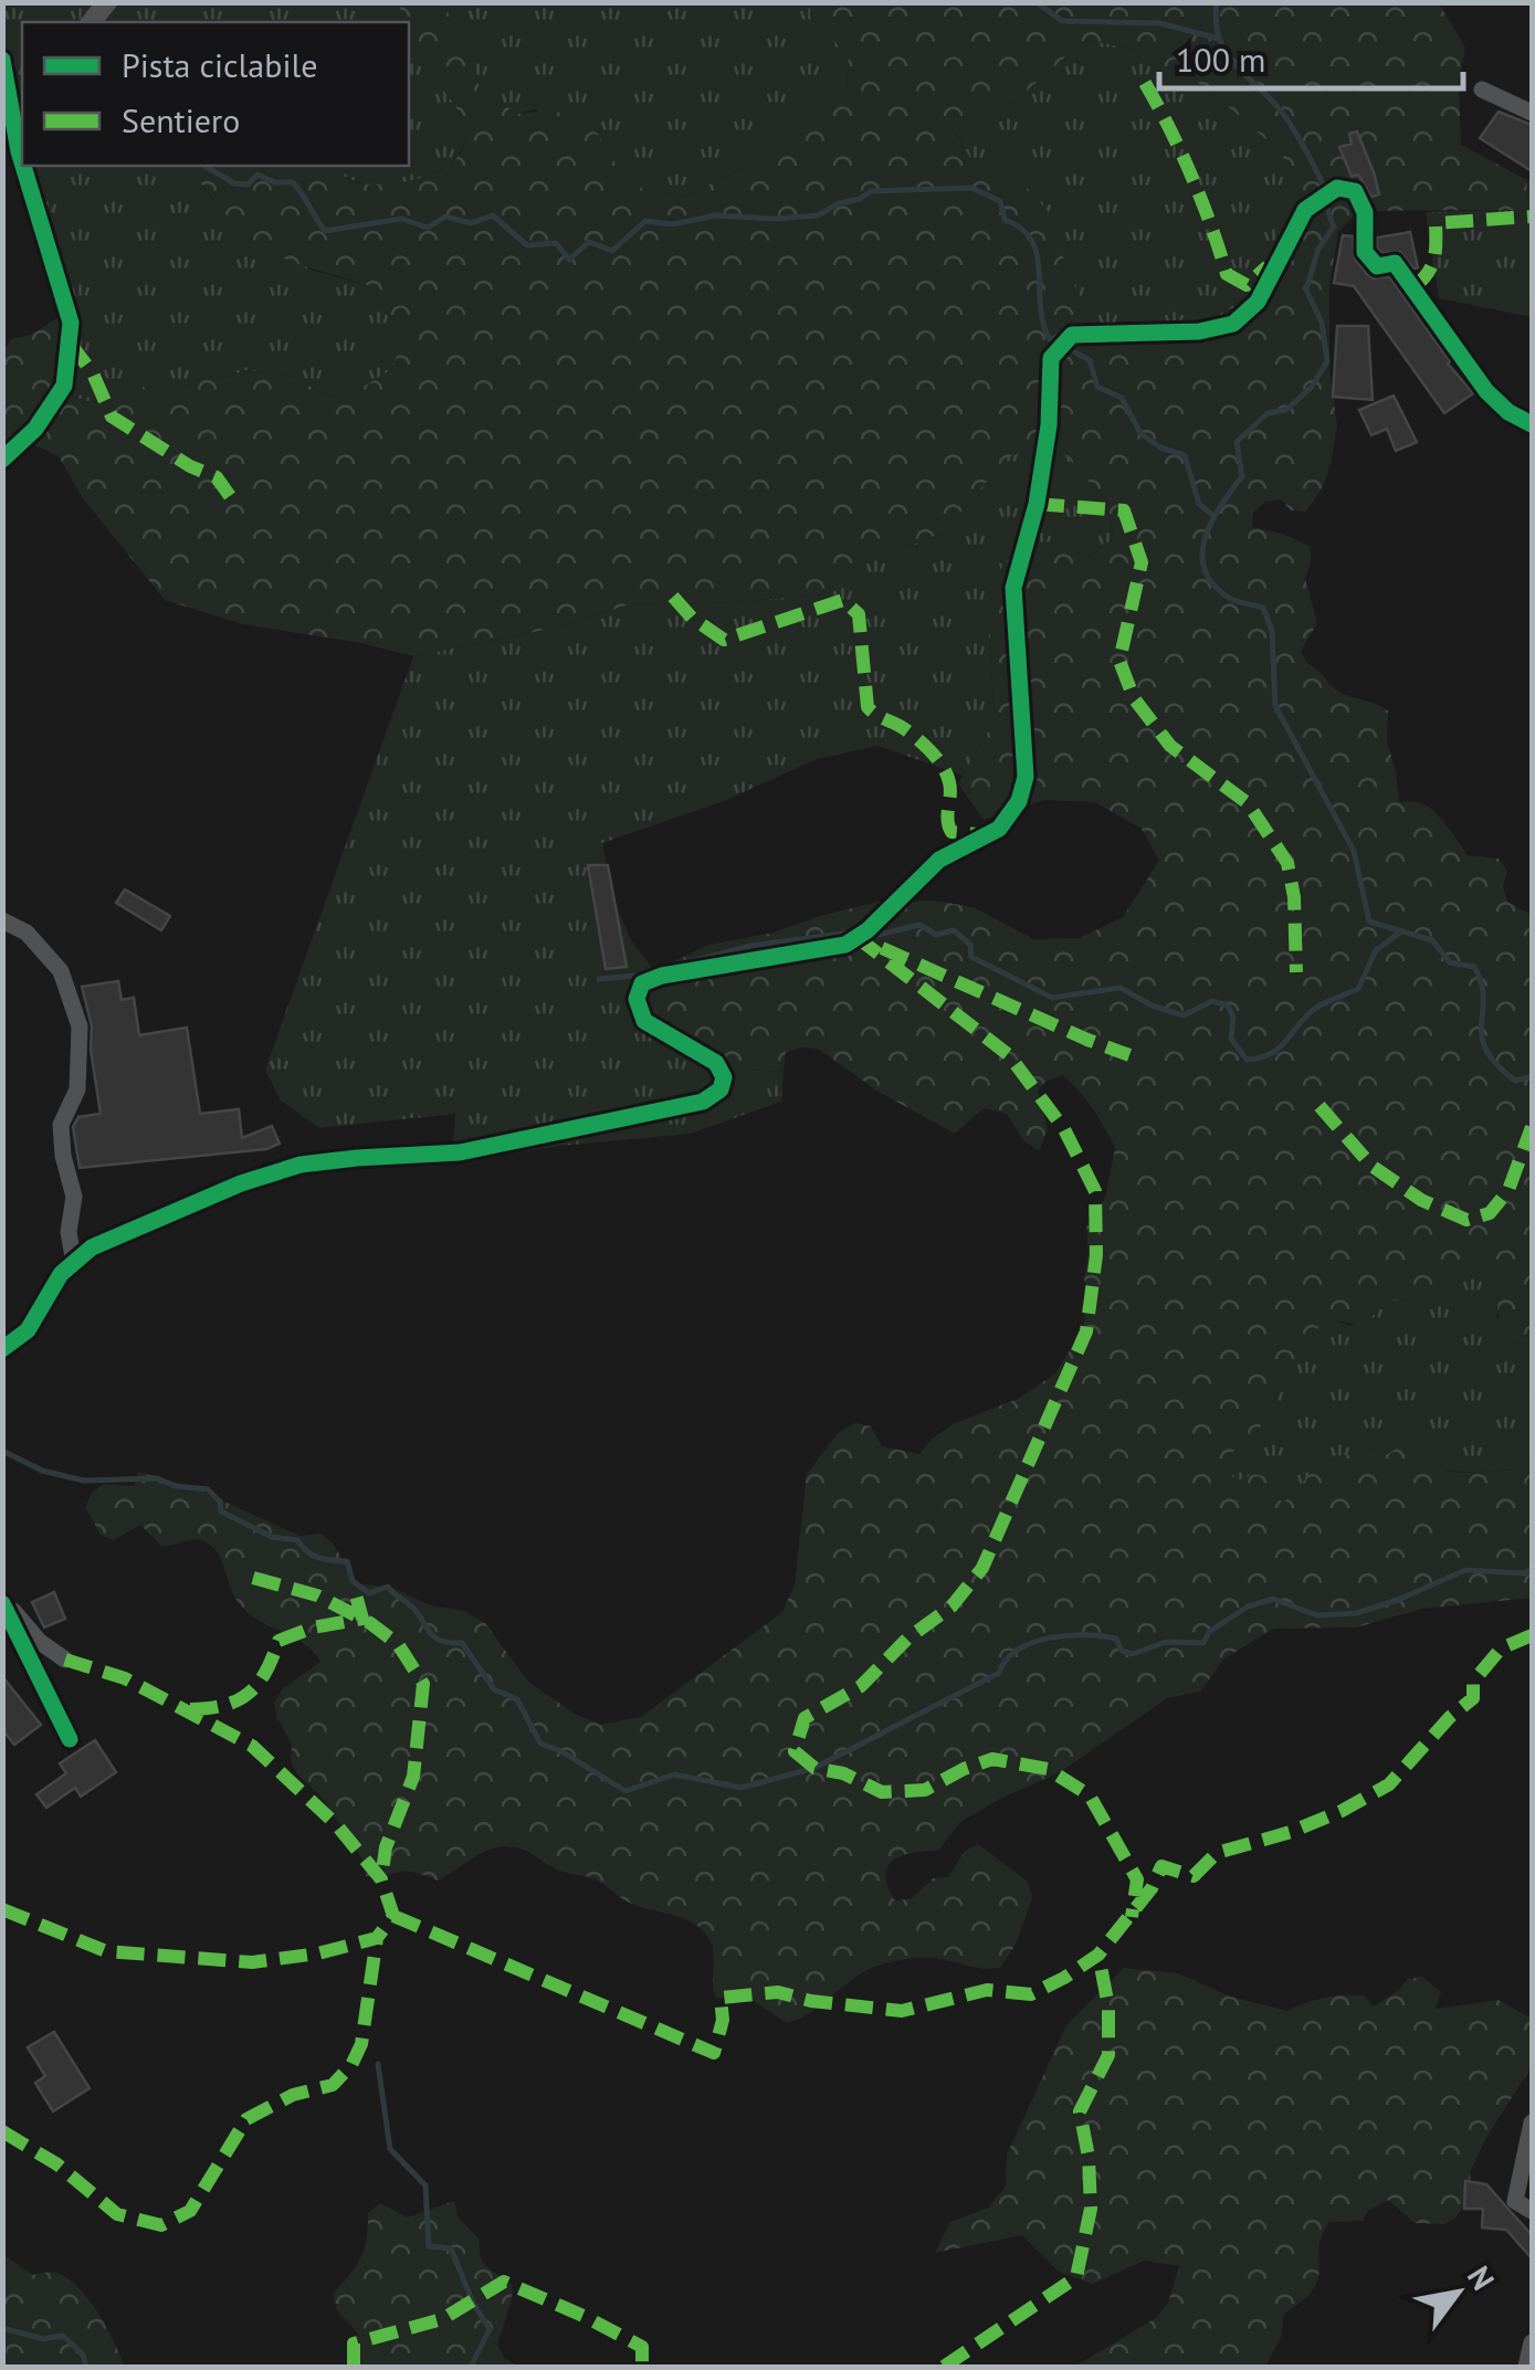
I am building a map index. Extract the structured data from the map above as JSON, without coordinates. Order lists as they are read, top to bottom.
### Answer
{
  "legend": ["Pista ciclabile", "Sentiero"],
  "scale_bar": "100 m",
  "north": "top right"
}
